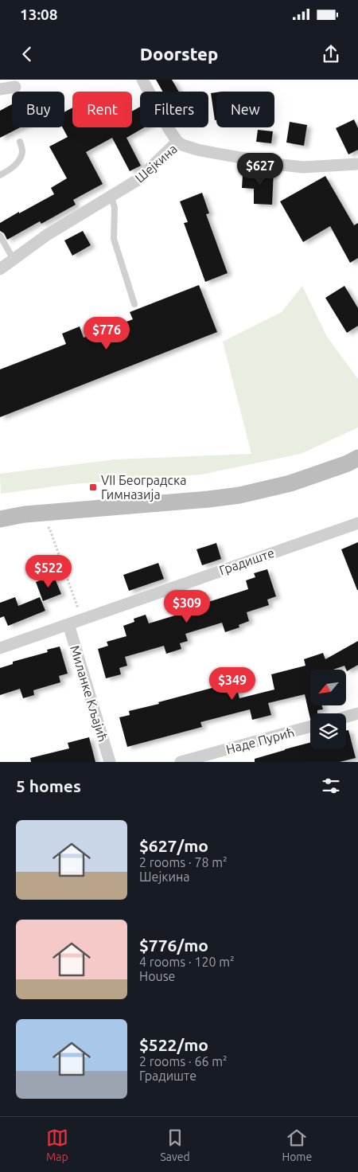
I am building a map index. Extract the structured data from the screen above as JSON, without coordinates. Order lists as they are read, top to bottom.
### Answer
{
  "streets": {
    "street": [
      "Шејкина",
      "Градиште",
      "Миланке Кљајић",
      "Наде Пурић"
    ]
  },
  "crossings": [
    ["Градиште", "Миланке Кљајић"]
  ],
  "places": {
    "transit": ["VII Београдска Гимназија"]
  },
  "north": "bottom left",
  "page": {
    "status": "13:08",
    "header": "Doorstep",
    "chip": [
      "Buy",
      "Rent",
      "Filters",
      "New"
    ],
    "price": [
      "$627",
      "$776",
      "$522",
      "$309",
      "$349"
    ],
    "heading": "5 homes",
    "list": [
      {
        "name": "$627/mo",
        "note": "2 rooms · 78 m² · Шејкина"
      },
      {
        "name": "$776/mo",
        "note": "4 rooms · 120 m² · House"
      },
      {
        "name": "$522/mo",
        "note": "2 rooms · 66 m² · Градиште"
      }
    ],
    "tabs": ["Map", "Saved", "Home"]
  }
}
